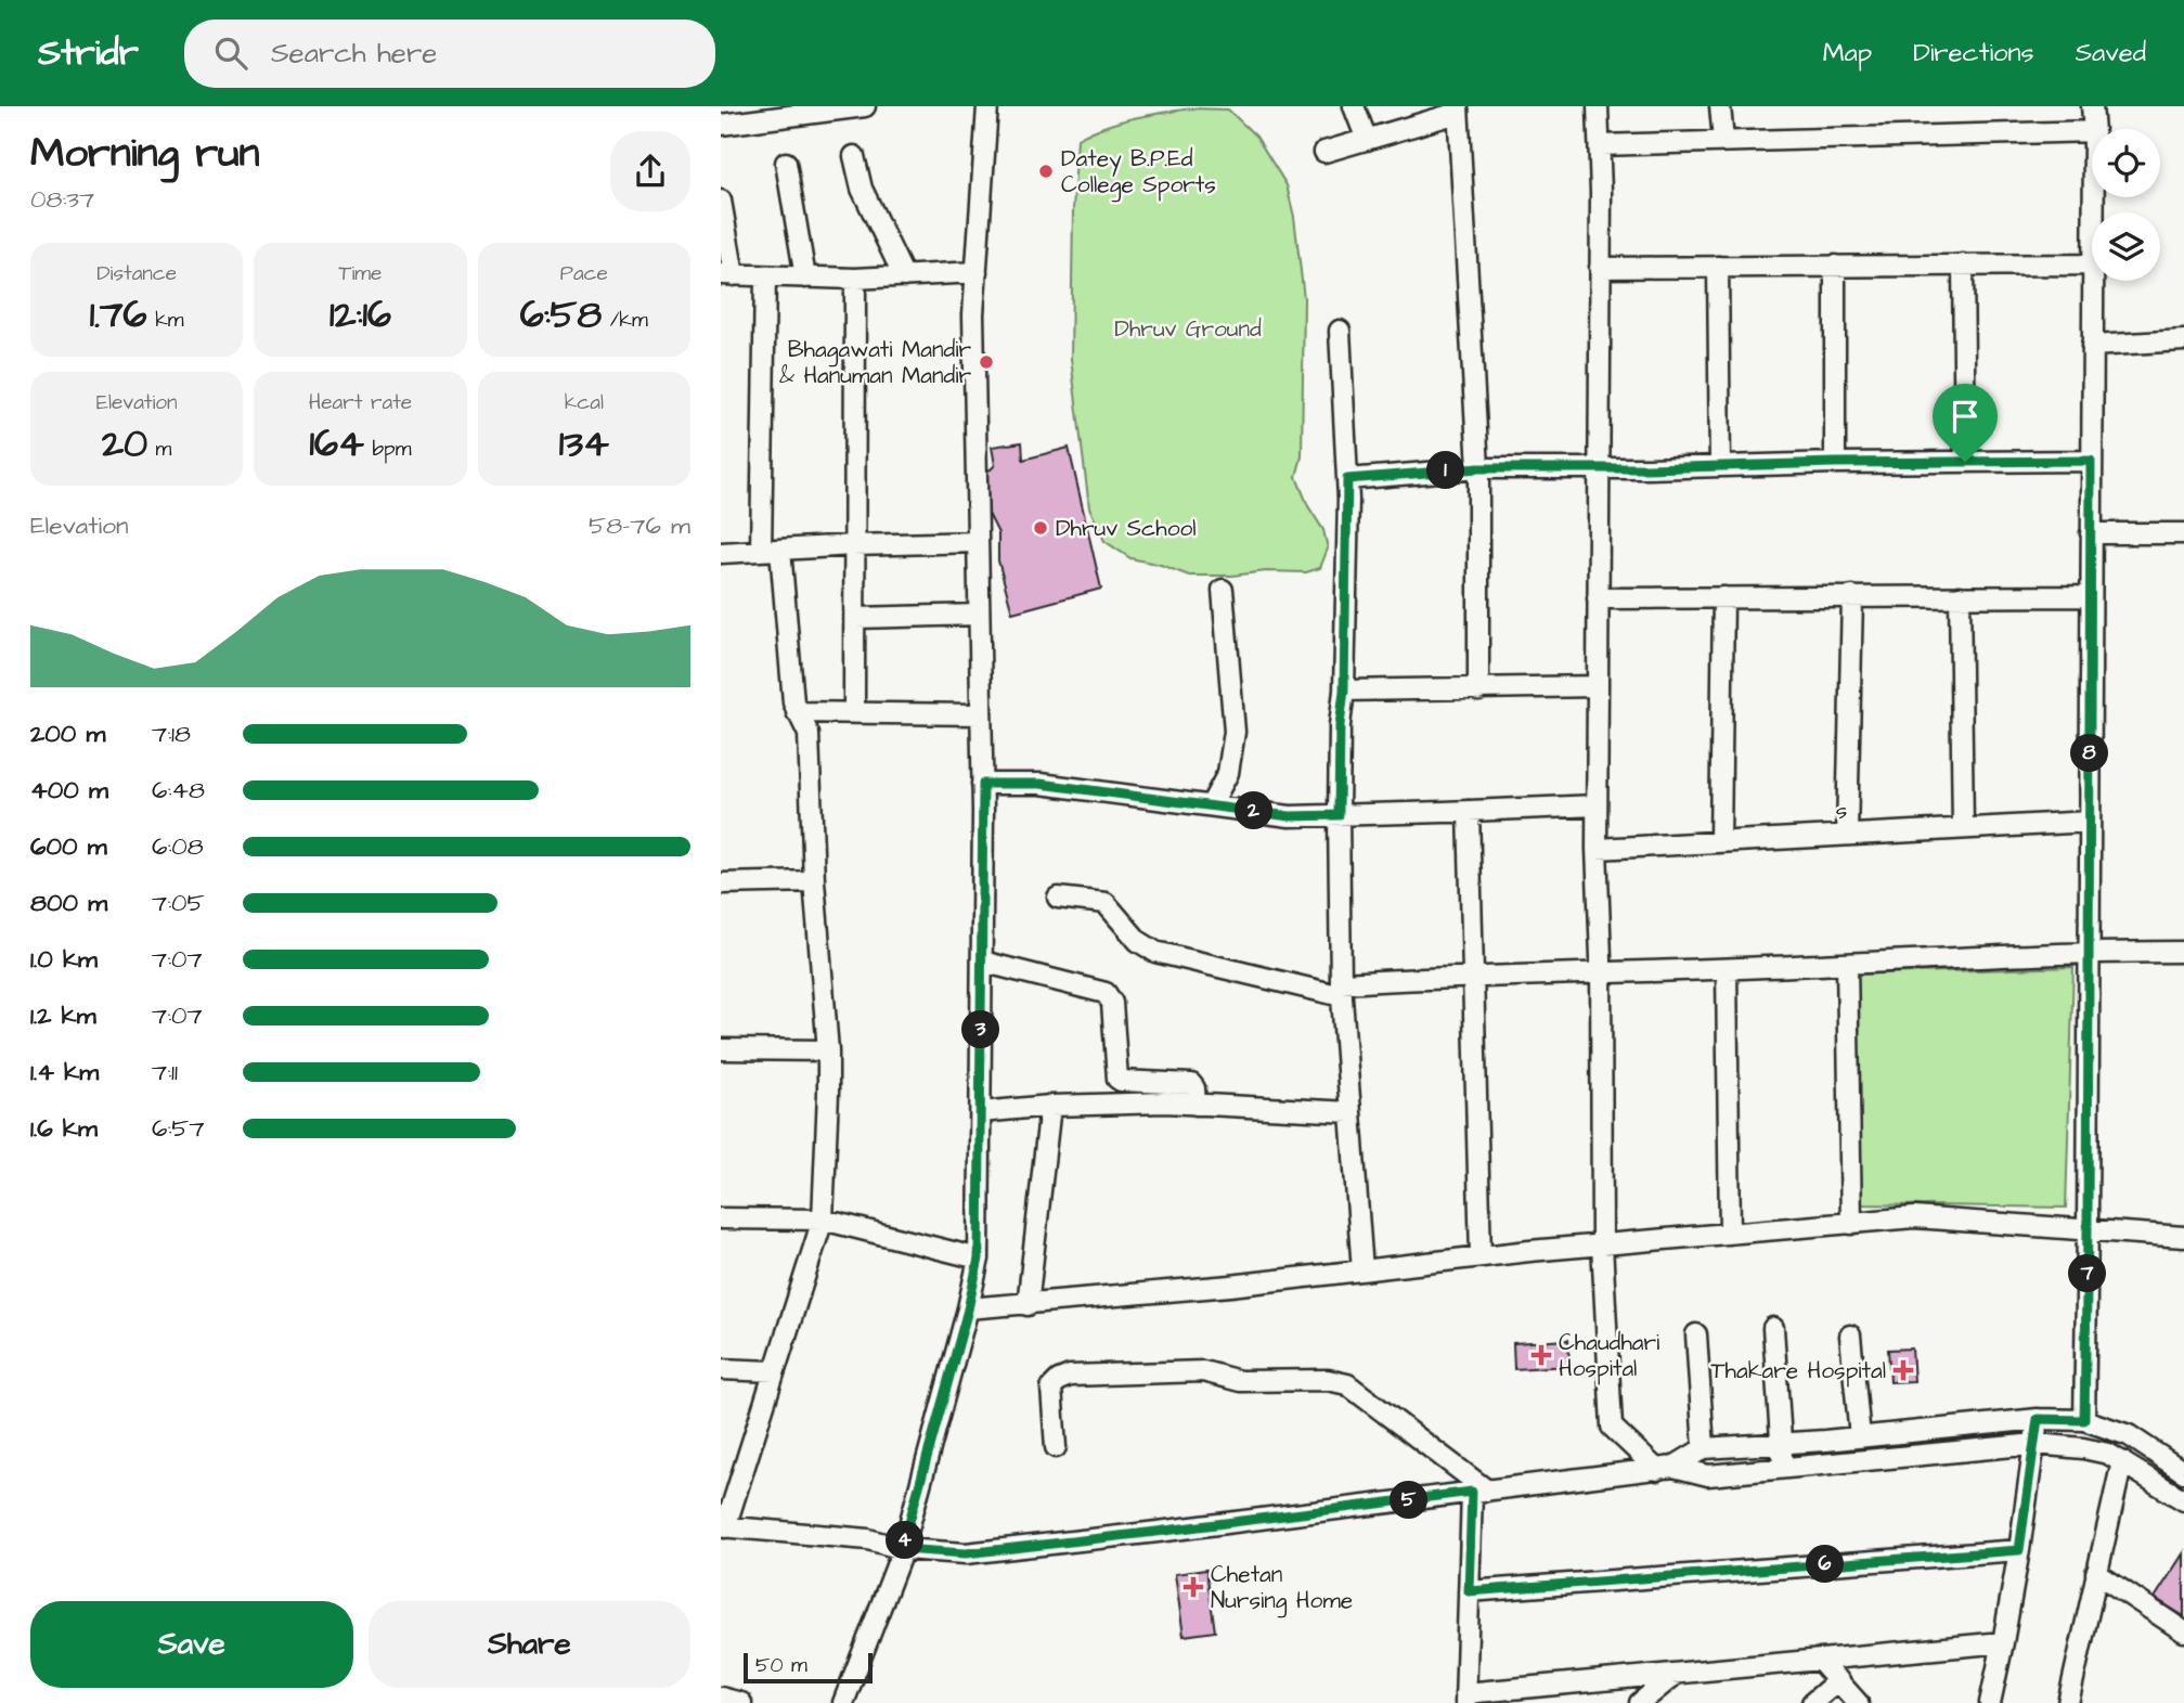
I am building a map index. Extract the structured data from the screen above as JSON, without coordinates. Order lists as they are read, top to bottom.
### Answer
{
  "streets": {
    "street": ["s"]
  },
  "parks": ["Dhruv Ground"],
  "places": {
    "other": ["Datey B.P.Ed College Sports", "Bhagawati Mandir & Hanuman Mandir", "Dhruv School"],
    "health": ["Chaudhari Hospital", "Thakare Hospital", "Chetan Nursing Home"]
  },
  "scale_bar": "50 m",
  "page": {
    "header": "Stridr",
    "search": "Search here",
    "nav": ["Map", "Directions", "Saved"],
    "heading": ["Morning run", "08:37"],
    "stats": [
      ["Distance", "1.76 km"],
      ["Time", "12:16"],
      ["Pace", "6:58 /km"],
      ["Elevation", "20 m"],
      ["Heart rate", "164 bpm"],
      ["kcal", "134"]
    ],
    "pins": [
      "1",
      "8",
      "2",
      "3",
      "7",
      "5",
      "4",
      "6"
    ],
    "chart": ["Elevation", "58–76 m"],
    "list": [
      {
        "name": "200 m",
        "note": "7:18"
      },
      {
        "name": "400 m",
        "note": "6:48"
      },
      {
        "name": "600 m",
        "note": "6:08"
      },
      {
        "name": "800 m",
        "note": "7:05"
      },
      {
        "name": "1.0 km",
        "note": "7:07"
      },
      {
        "name": "1.2 km",
        "note": "7:07"
      },
      {
        "name": "1.4 km",
        "note": "7:11"
      },
      {
        "name": "1.6 km",
        "note": "6:57"
      }
    ],
    "buttons": ["Save", "Share"],
    "scale": "50 m"
  }
}
